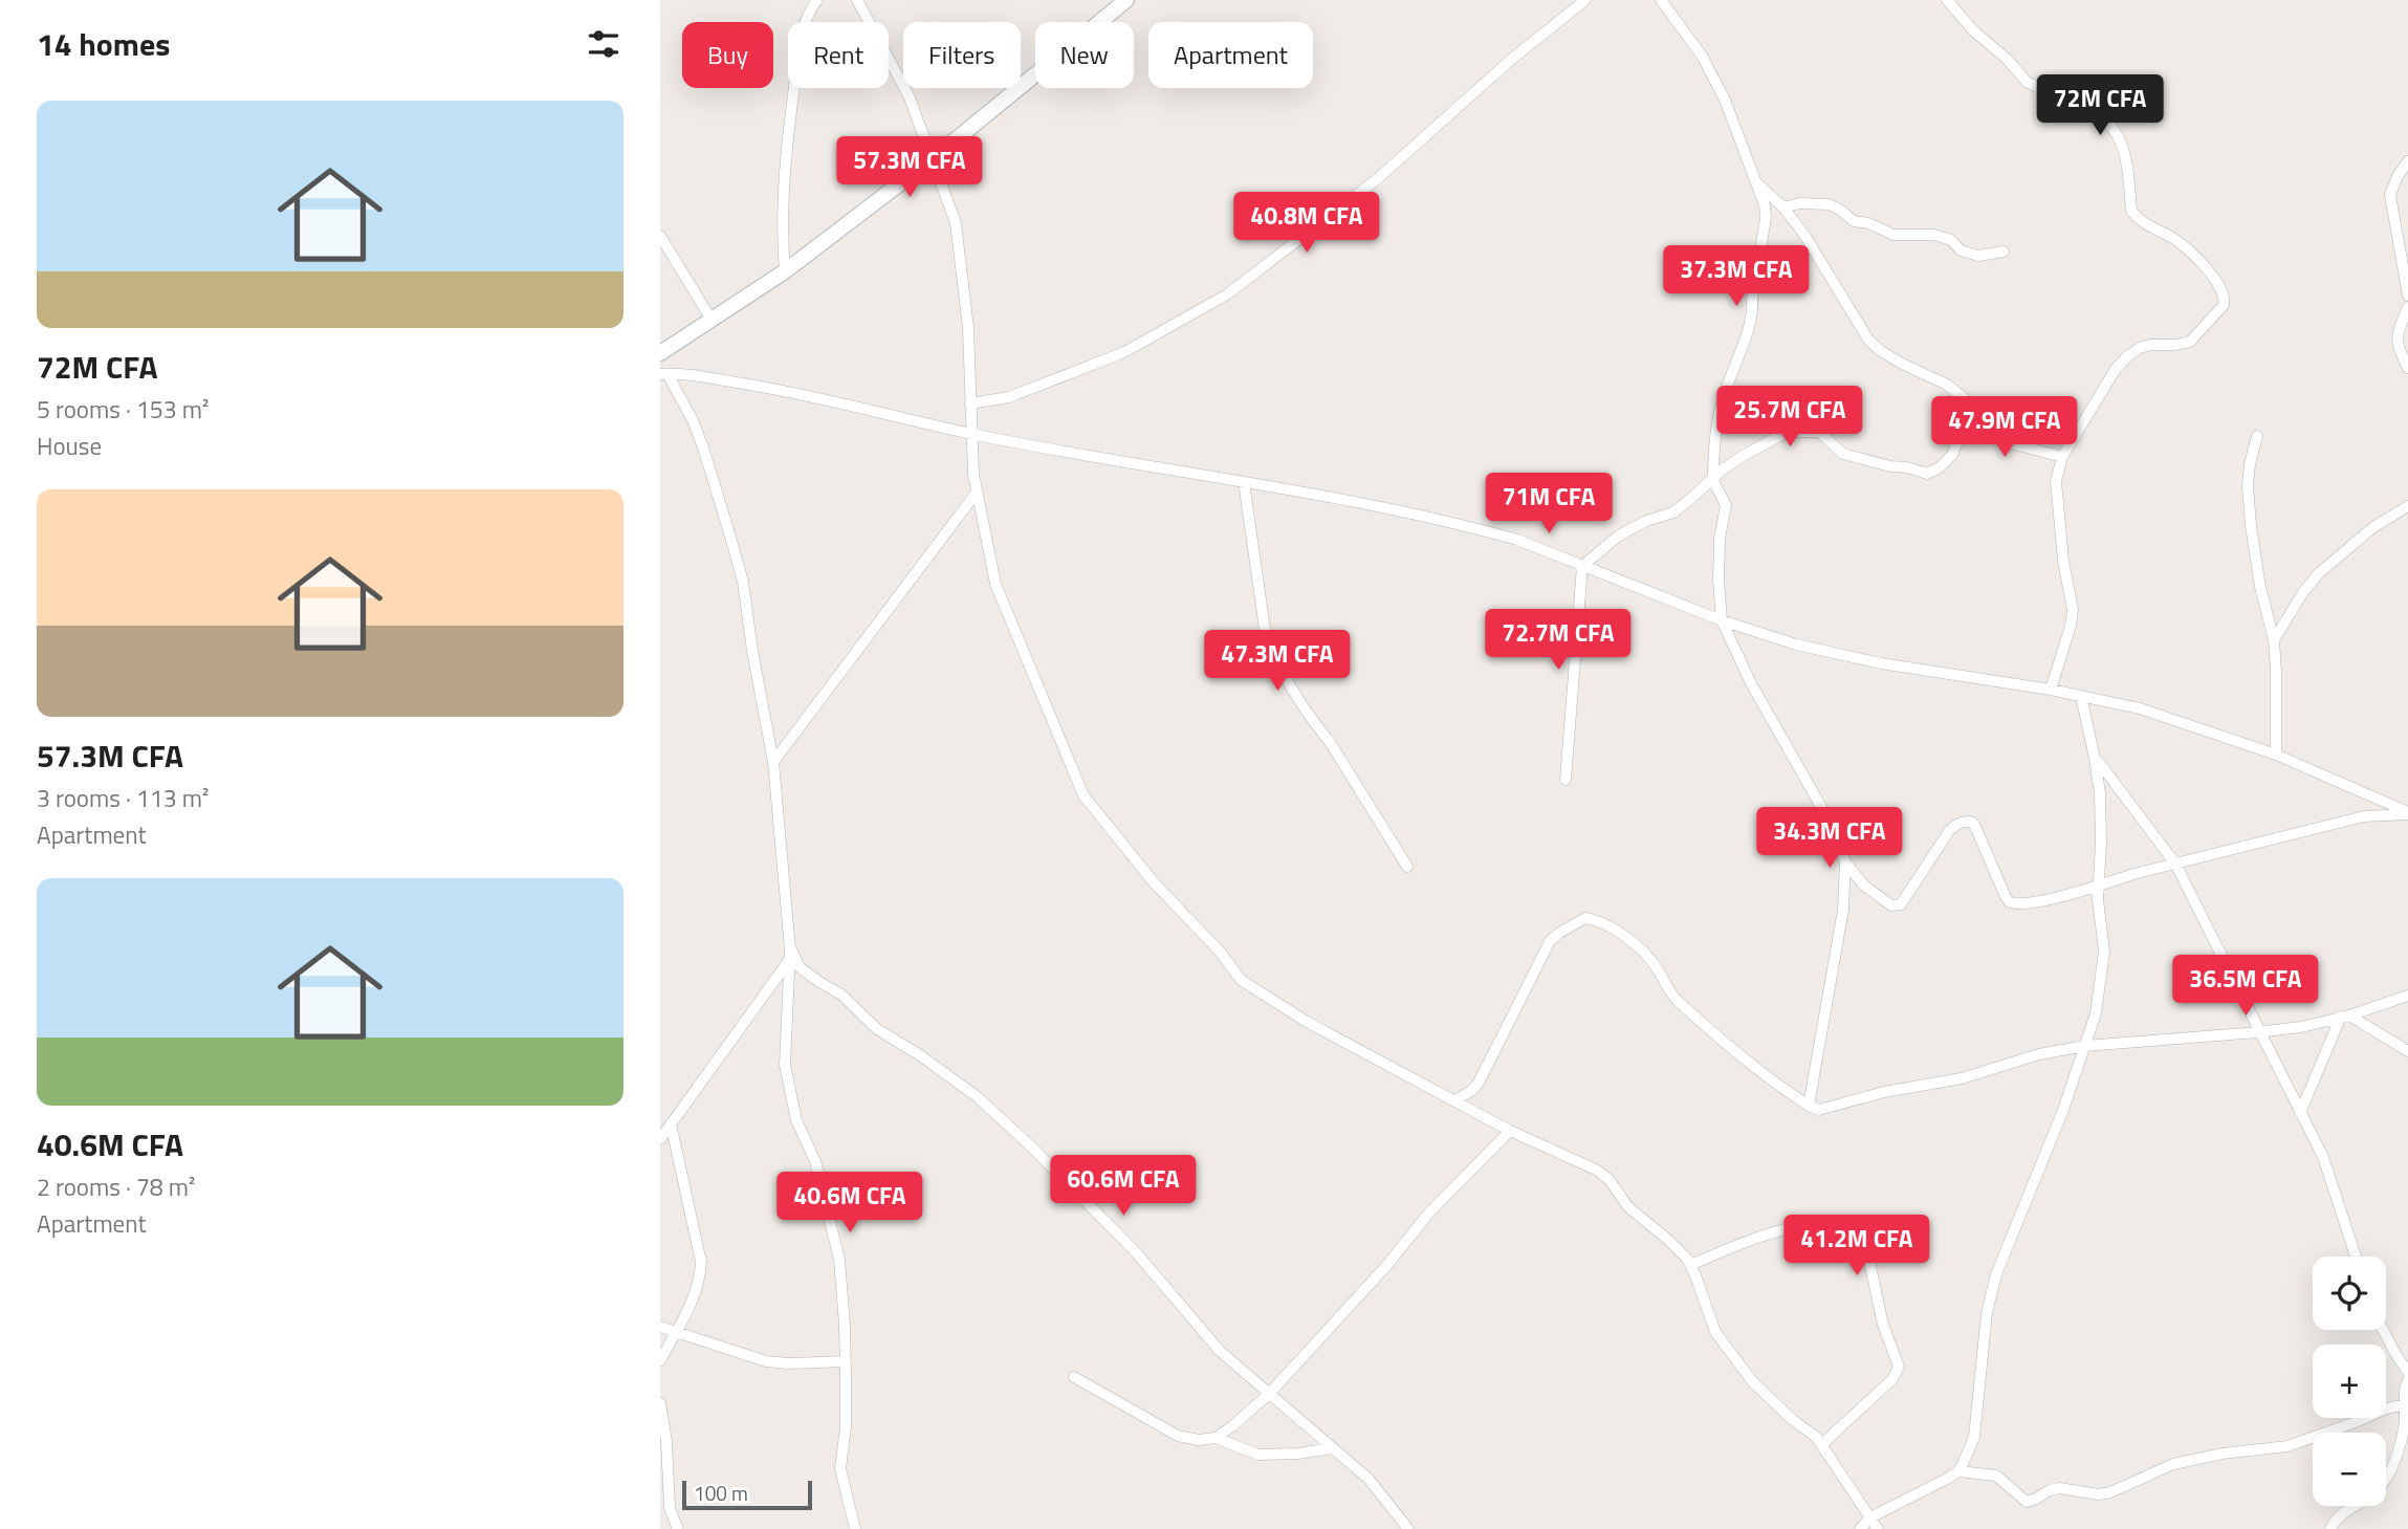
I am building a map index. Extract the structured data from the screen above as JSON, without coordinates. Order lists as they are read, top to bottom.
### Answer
{
  "scale_bar": "100 m",
  "page": {
    "heading": "14 homes",
    "chip": [
      "Buy",
      "Rent",
      "Filters",
      "New",
      "Apartment"
    ],
    "price": [
      "72M CFA",
      "57.3M CFA",
      "40.8M CFA",
      "37.3M CFA",
      "25.7M CFA",
      "47.9M CFA",
      "71M CFA",
      "72.7M CFA",
      "47.3M CFA",
      "34.3M CFA",
      "36.5M CFA",
      "60.6M CFA",
      "40.6M CFA",
      "41.2M CFA"
    ],
    "list": [
      {
        "name": "72M CFA",
        "note": "5 rooms · 153 m² · House"
      },
      {
        "name": "57.3M CFA",
        "note": "3 rooms · 113 m² · Apartment"
      },
      {
        "name": "40.6M CFA",
        "note": "2 rooms · 78 m² · Apartment"
      }
    ],
    "map_buttons": ["+", "−"],
    "scale": "100 m"
  }
}
